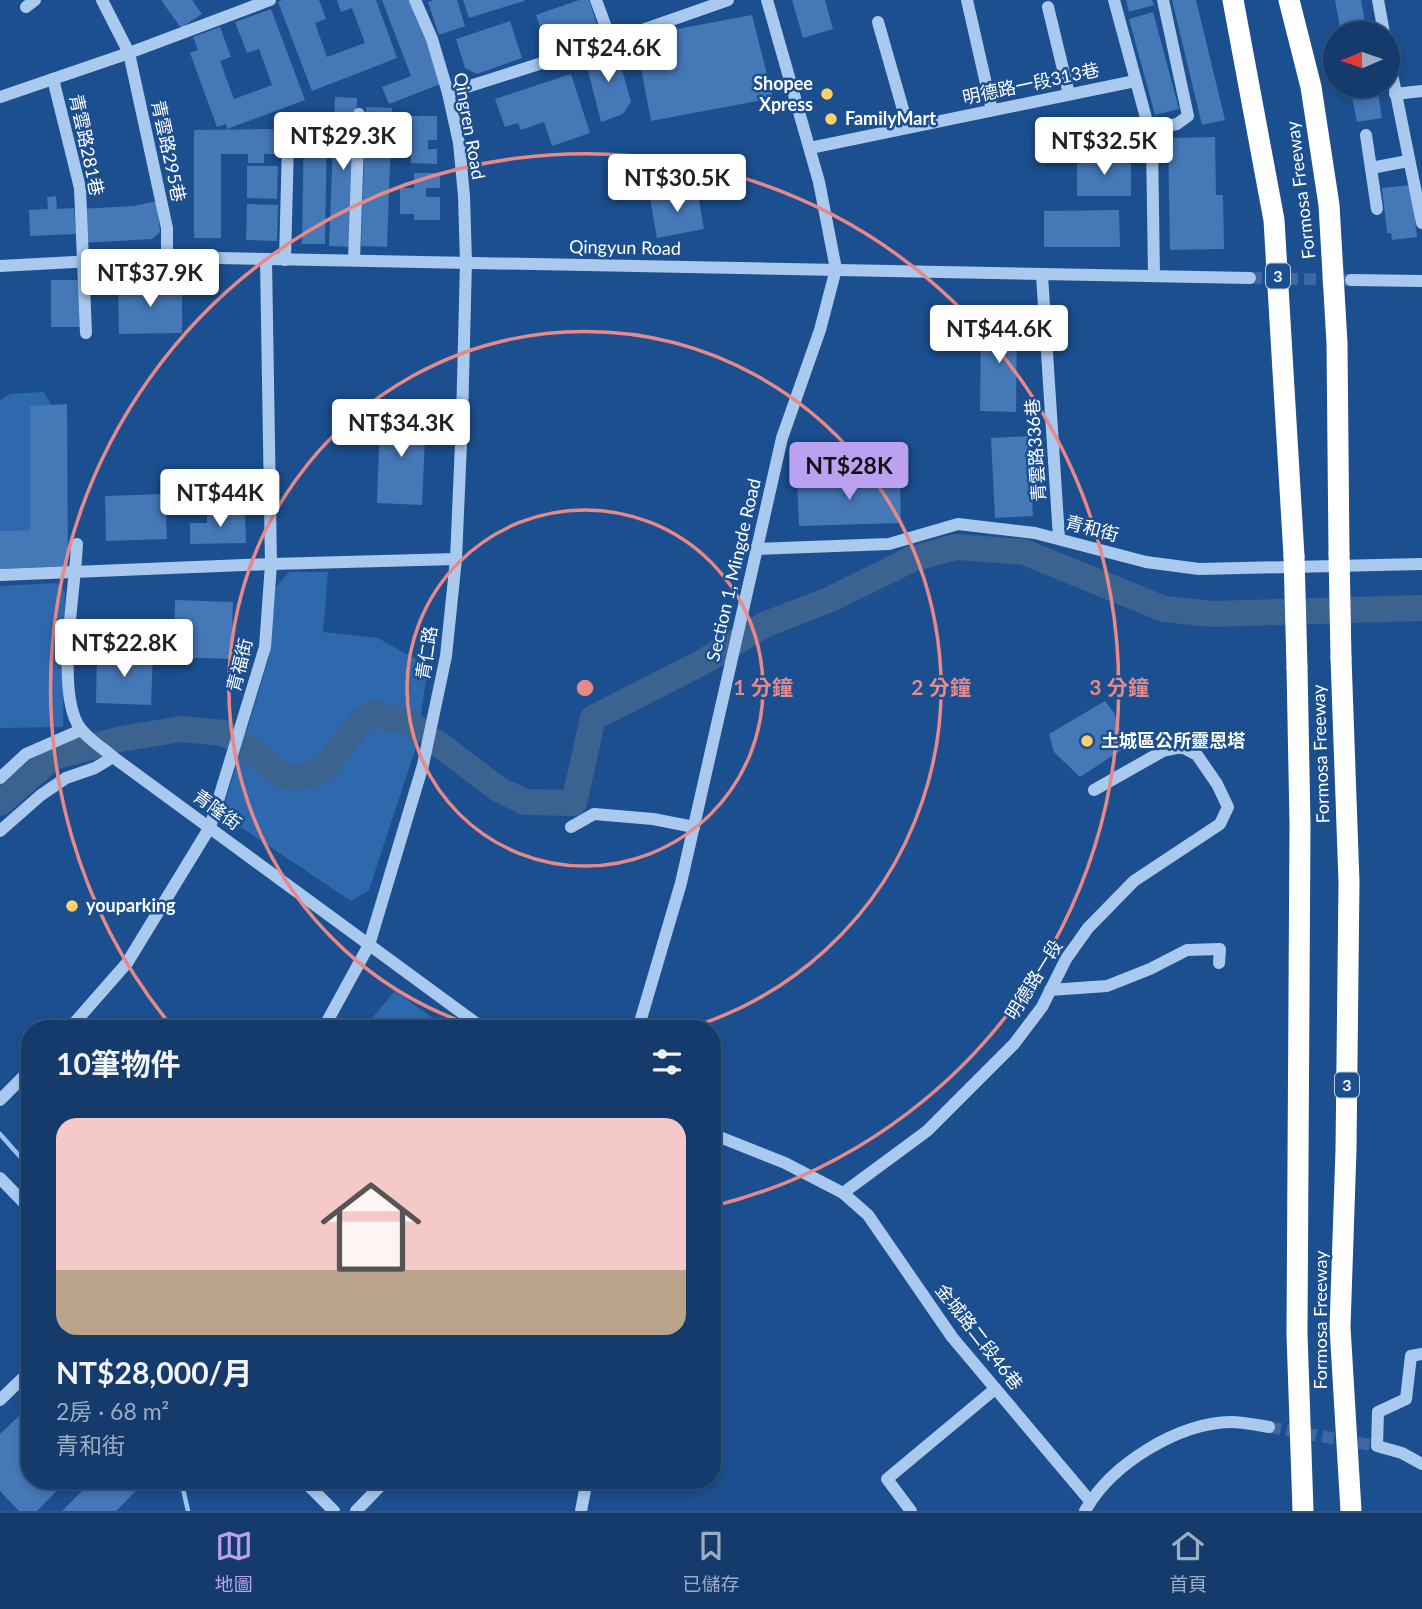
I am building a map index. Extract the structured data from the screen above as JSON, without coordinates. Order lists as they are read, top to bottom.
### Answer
{
  "streets": {
    "highway": ["Formosa Freeway", "3"],
    "street": [
      "明德路一段313巷",
      "Qingren Road",
      "青雲路281巷",
      "青雲路295巷",
      "Qingyun Road",
      "青雲路336巷",
      "青和街",
      "Section 1, Mingde Road",
      "青仁路",
      "青福街",
      "青隆街",
      "明德路一段",
      "金城路二段46巷"
    ]
  },
  "crossings": [
    ["明德路一段313巷", "Section 1, Mingde Road"],
    ["Qingren Road", "Qingyun Road"],
    ["Qingren Road", "青仁路"],
    ["青雲路281巷", "Qingyun Road"],
    ["青雲路295巷", "Qingyun Road"],
    ["Qingyun Road", "青雲路336巷"],
    ["Qingyun Road", "Section 1, Mingde Road"],
    ["Qingyun Road", "青仁路"],
    ["Qingyun Road", "青福街"],
    ["青雲路336巷", "青和街"],
    ["青和街", "Section 1, Mingde Road"],
    ["青仁路", "青隆街"],
    ["青福街", "青隆街"],
    ["明德路一段", "金城路二段46巷"]
  ],
  "places": [
    "Shopee Xpress",
    "FamilyMart",
    "土城區公所靈恩塔",
    "youparking"
  ],
  "north": "left",
  "page": {
    "price": [
      "NT$24.6K",
      "NT$29.3K",
      "NT$32.5K",
      "NT$30.5K",
      "NT$37.9K",
      "NT$44.6K",
      "NT$34.3K",
      "NT$28K",
      "NT$44K",
      "NT$22.8K"
    ],
    "heading": "10筆物件",
    "list": [
      {
        "name": "NT$28,000/月",
        "note": "2房 · 68 m² · 青和街"
      }
    ],
    "tabs": ["地圖", "已儲存", "首頁"]
  },
  "rings": ["1 分鐘", "2 分鐘", "3 分鐘"]
}
